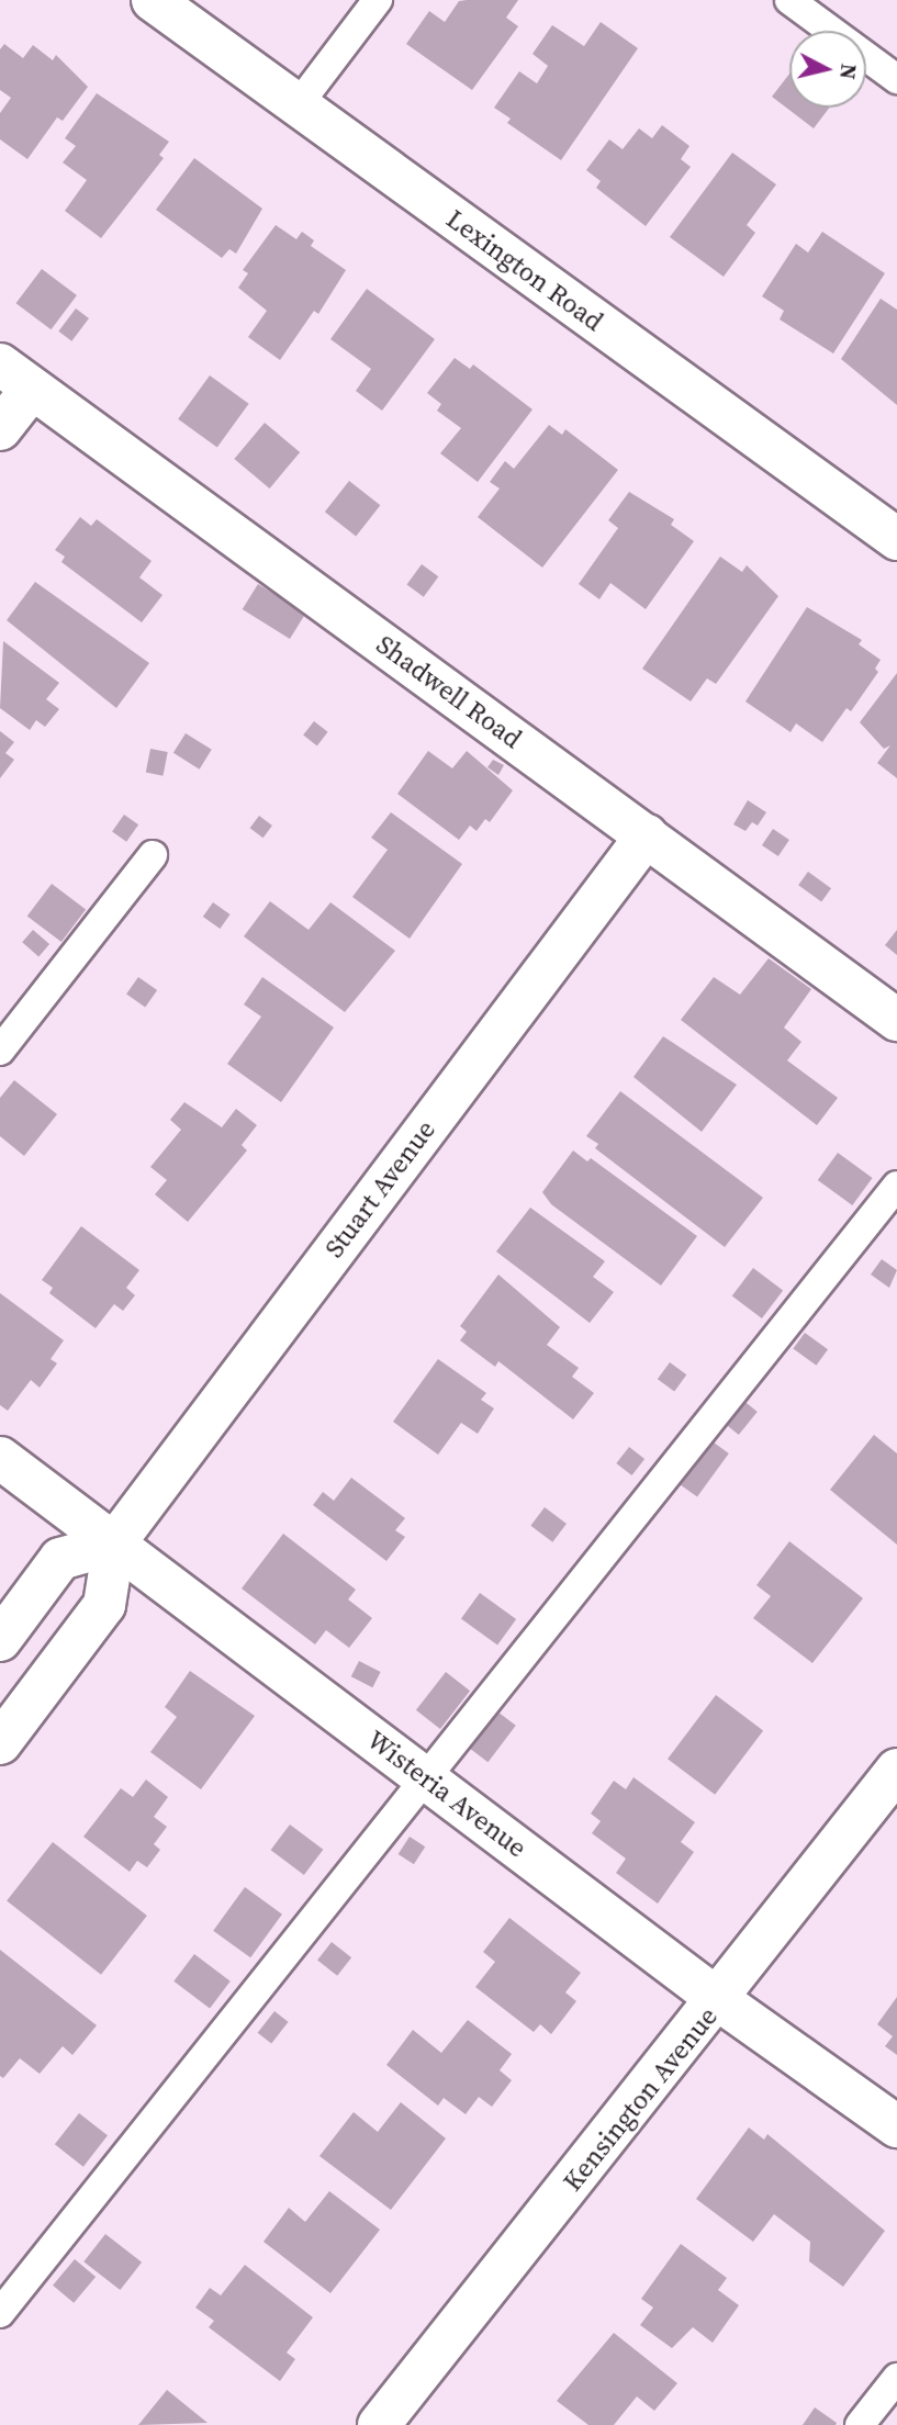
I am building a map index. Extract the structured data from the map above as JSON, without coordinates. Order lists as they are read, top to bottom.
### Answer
{
  "streets": {
    "street": [
      "Lexington Road",
      "Shadwell Road",
      "Stuart Avenue",
      "Wisteria Avenue",
      "Kensington Avenue"
    ]
  },
  "crossings": [
    ["Shadwell Road", "Stuart Avenue"],
    ["Stuart Avenue", "Wisteria Avenue"],
    ["Wisteria Avenue", "Kensington Avenue"]
  ],
  "north": "right"
}
